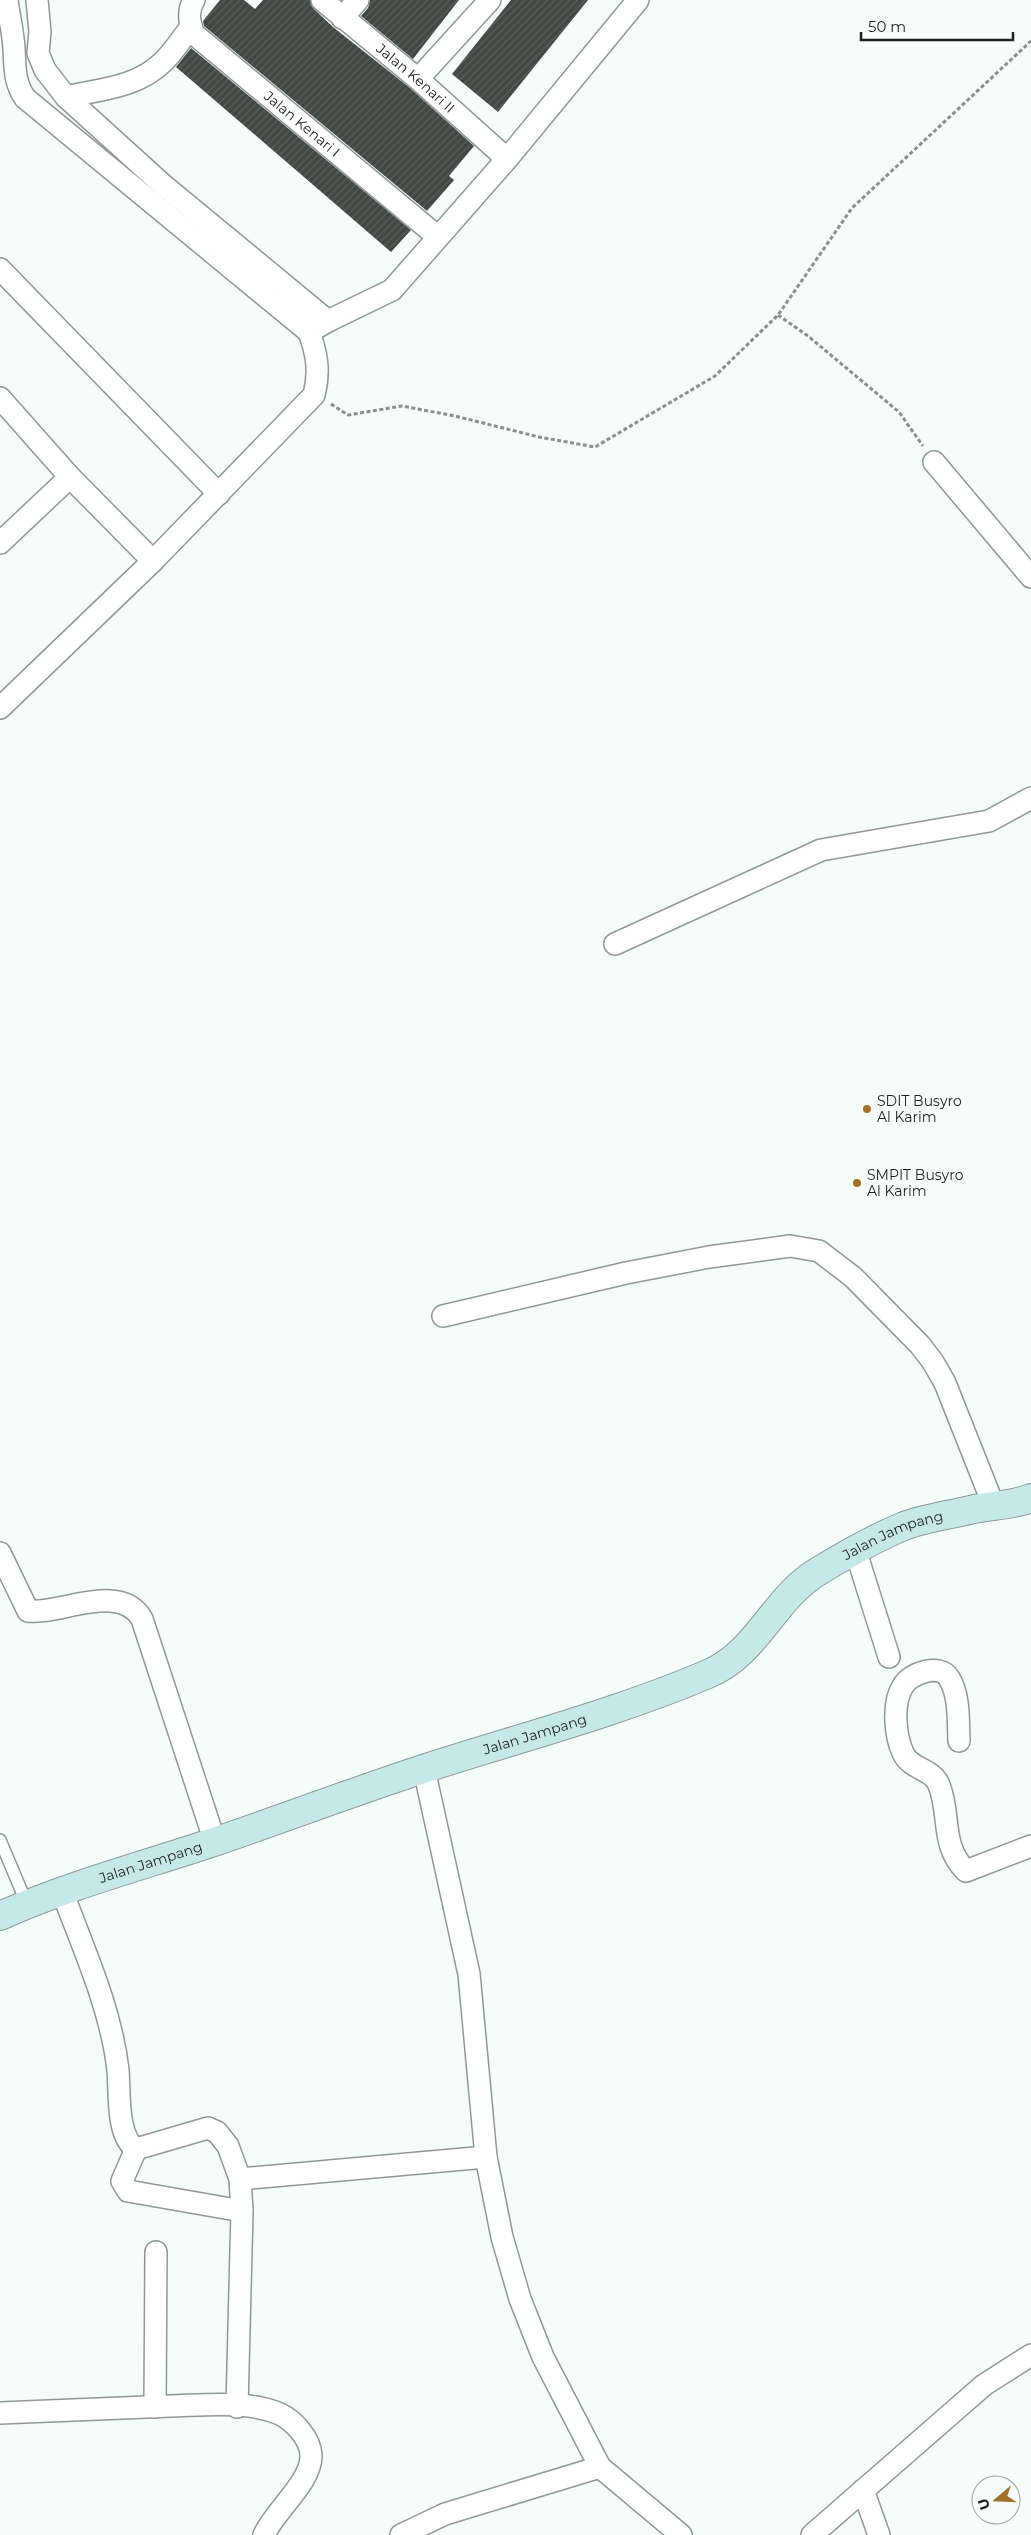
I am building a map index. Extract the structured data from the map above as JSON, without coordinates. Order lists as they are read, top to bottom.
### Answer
{
  "streets": {
    "street": ["Jalan Kenari II", "Jalan Kenari I", "Jalan Jampang"]
  },
  "places": ["SDIT Busyro Al Karim", "SMPIT Busyro Al Karim"],
  "scale_bar": "50 m",
  "north": "left"
}
